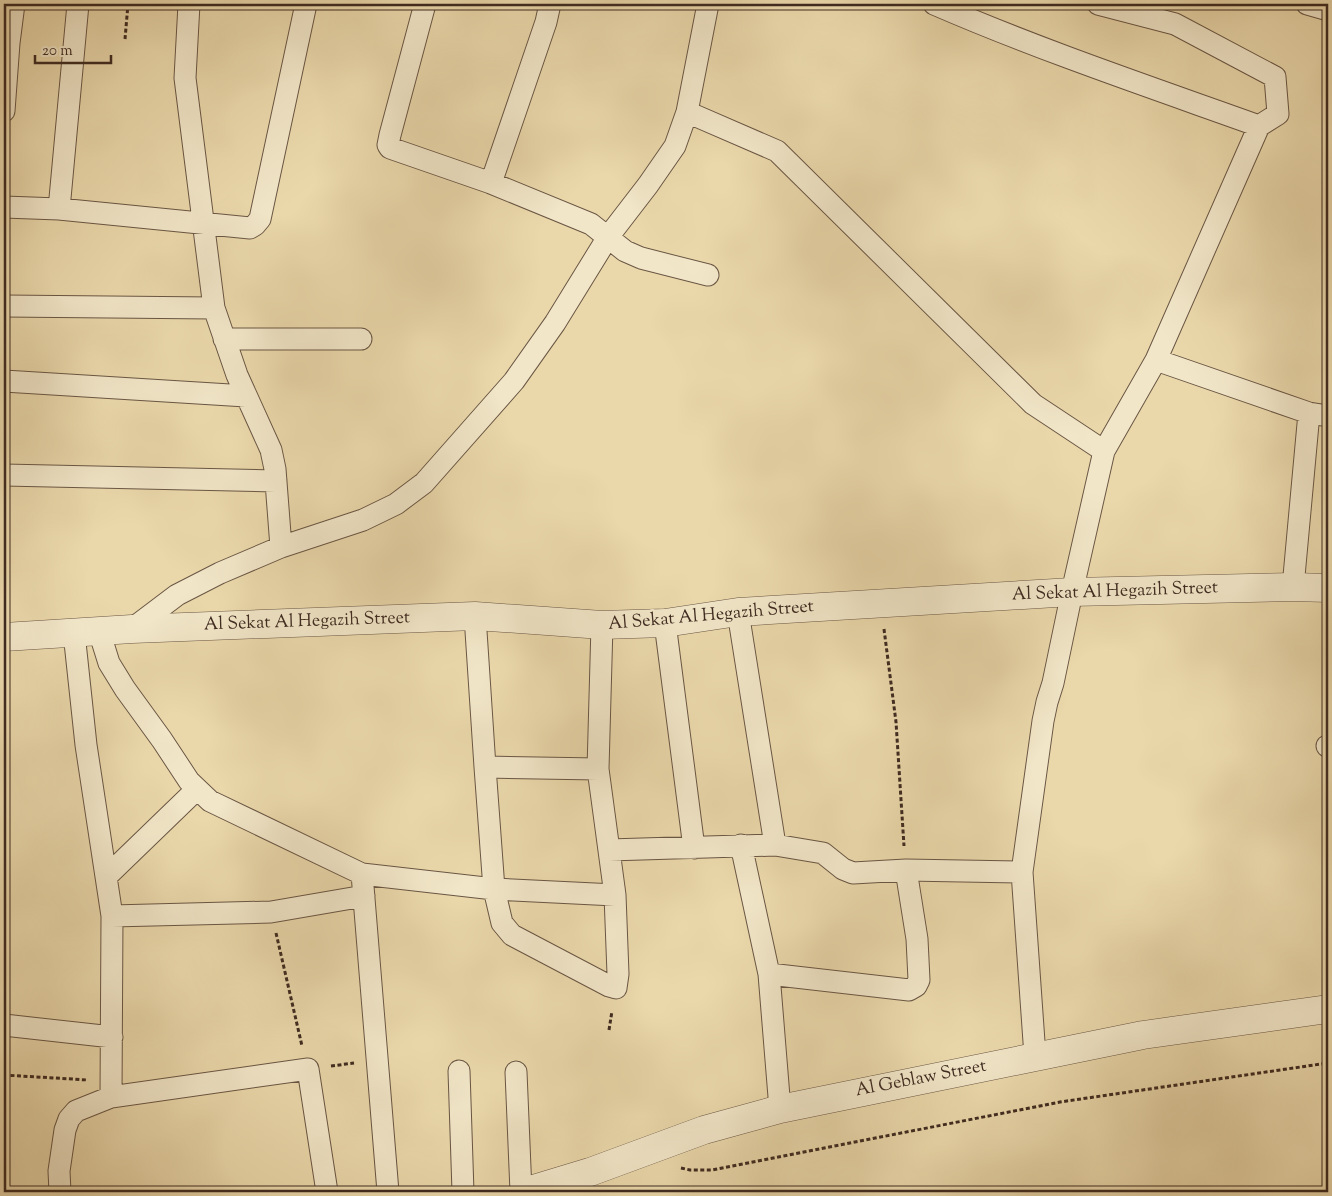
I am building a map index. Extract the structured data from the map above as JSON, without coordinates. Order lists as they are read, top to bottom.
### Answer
{
  "streets": {
    "street": ["Al Sekat Al Hegazih Street", "Al Geblaw Street"]
  },
  "scale_bar": "20 m"
}
